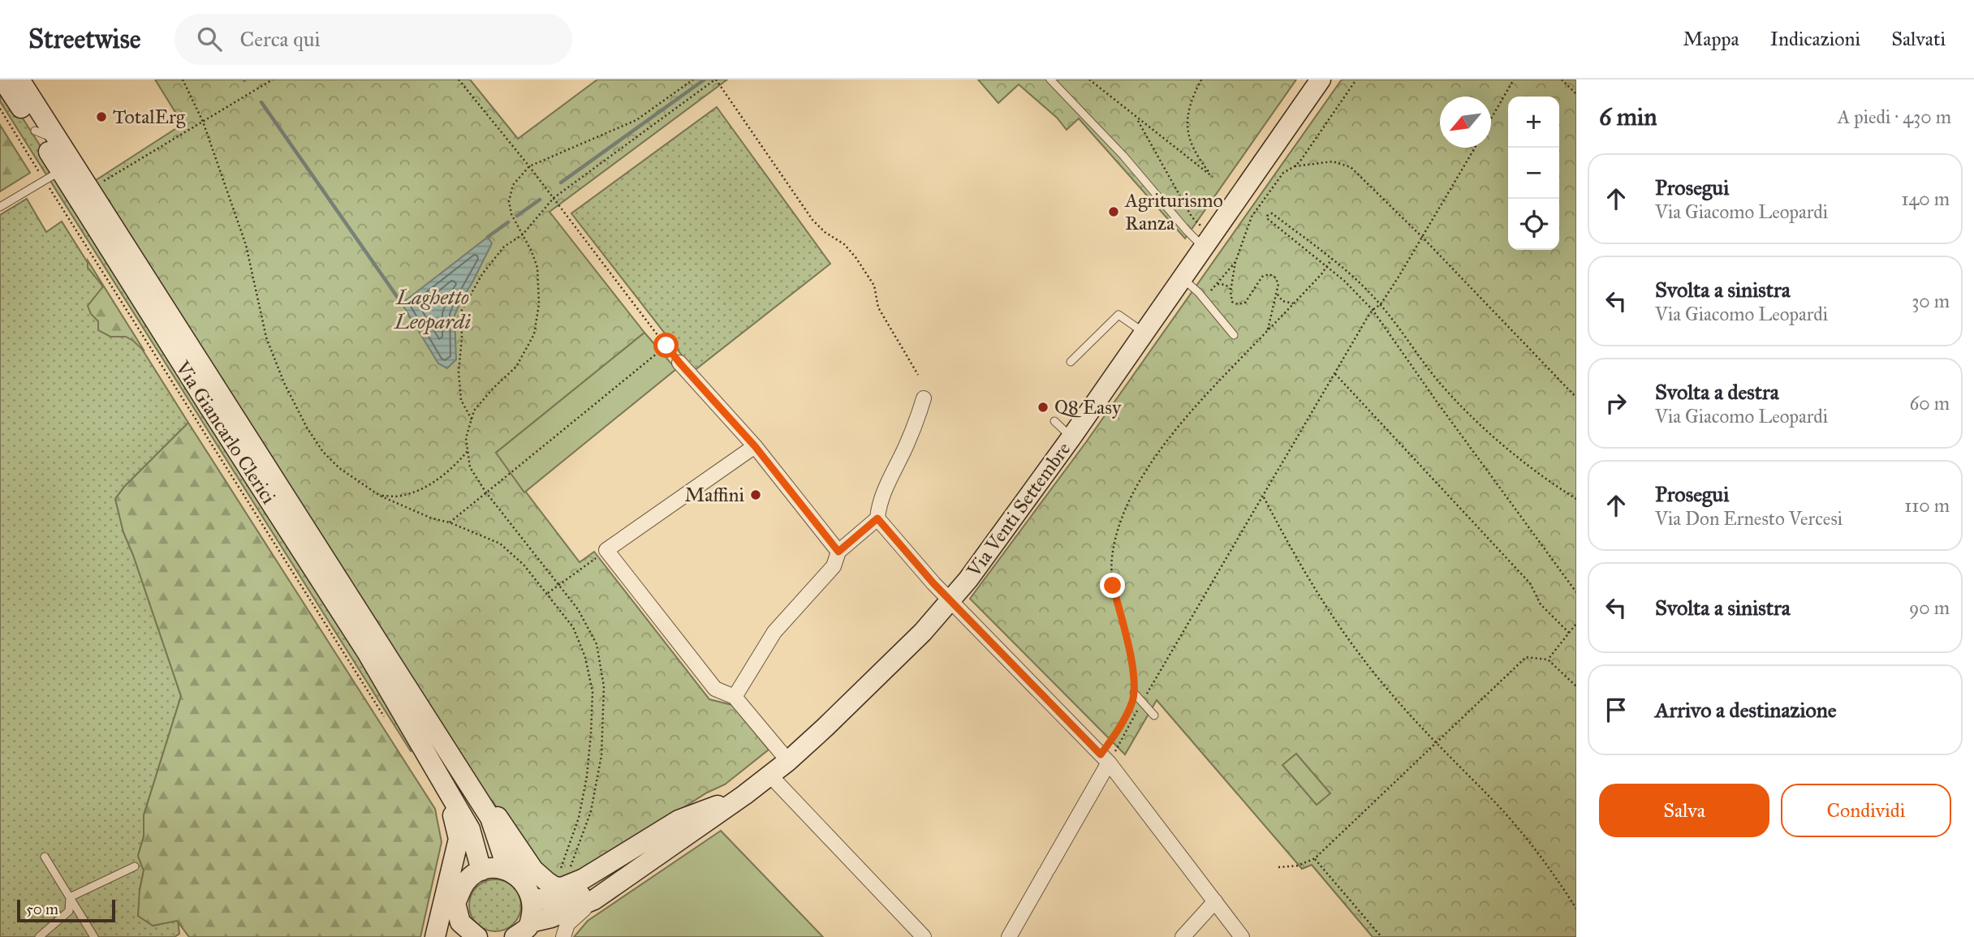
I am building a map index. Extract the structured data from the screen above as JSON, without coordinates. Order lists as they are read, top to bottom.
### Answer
{
  "streets": {
    "street": ["Via Giancarlo Clerici", "Via Venti Settembre"]
  },
  "crossings": [
    ["Via Giancarlo Clerici", "Via Venti Settembre"]
  ],
  "water": ["Laghetto Leopardi"],
  "places": [
    "TotalErg",
    "Agriturismo Ranza",
    "Q8 Easy",
    "Maffini"
  ],
  "scale_bar": "50 m",
  "north": "bottom left",
  "page": {
    "header": "Streetwise",
    "search": "Cerca qui",
    "nav": ["Mappa", "Indicazioni", "Salvati"],
    "heading": ["6 min", "A piedi · 430 m"],
    "map_buttons": ["+", "−"],
    "list": [
      ["Prosegui", "Via Giacomo Leopardi", "140 m"],
      ["Svolta a sinistra", "Via Giacomo Leopardi", "30 m"],
      ["Svolta a destra", "Via Giacomo Leopardi", "60 m"],
      ["Prosegui", "Via Don Ernesto Vercesi", "110 m"],
      ["Svolta a sinistra", "90 m"],
      "Arrivo a destinazione"
    ],
    "buttons": ["Salva", "Condividi"],
    "scale": "50 m"
  }
}
